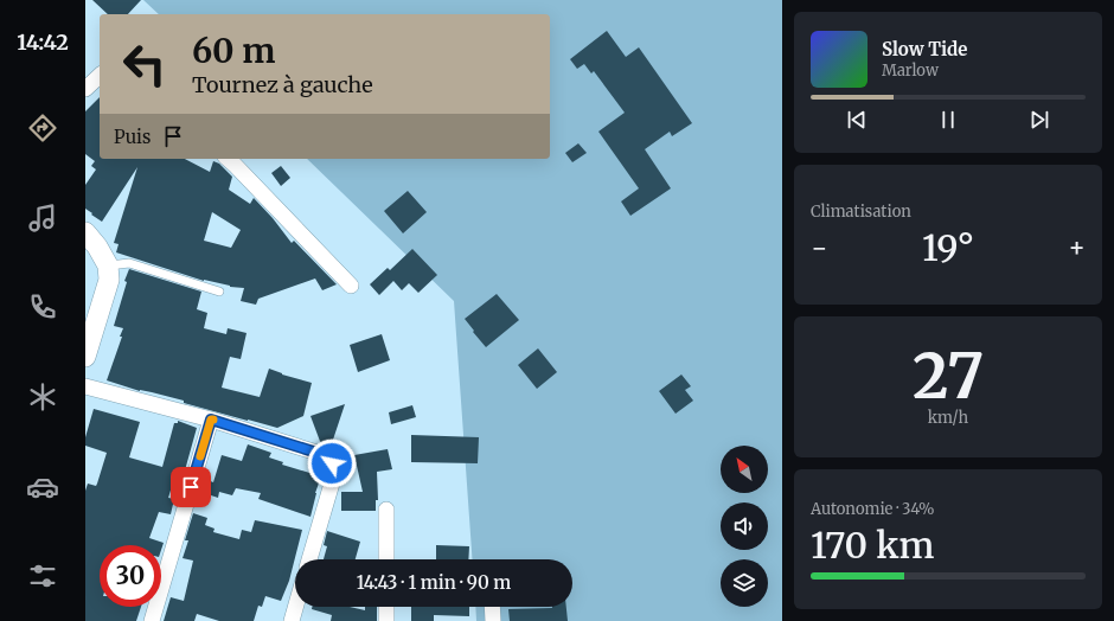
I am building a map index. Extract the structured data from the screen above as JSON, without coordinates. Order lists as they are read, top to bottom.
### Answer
{
  "north": "top left",
  "page": {
    "tabs": "14:42",
    "turn": ["60 m", "Tournez à gauche"],
    "song": ["Slow Tide", "Marlow"],
    "then": "Puis",
    "tile": [
      "Climatisation",
      ["27", "km/h"],
      ["Autonomie · 34%", "170 km"]
    ],
    "heat": ["−", "19°", "+"],
    "limit": "30",
    "trip": "14:43 · 1 min · 90 m"
  }
}
